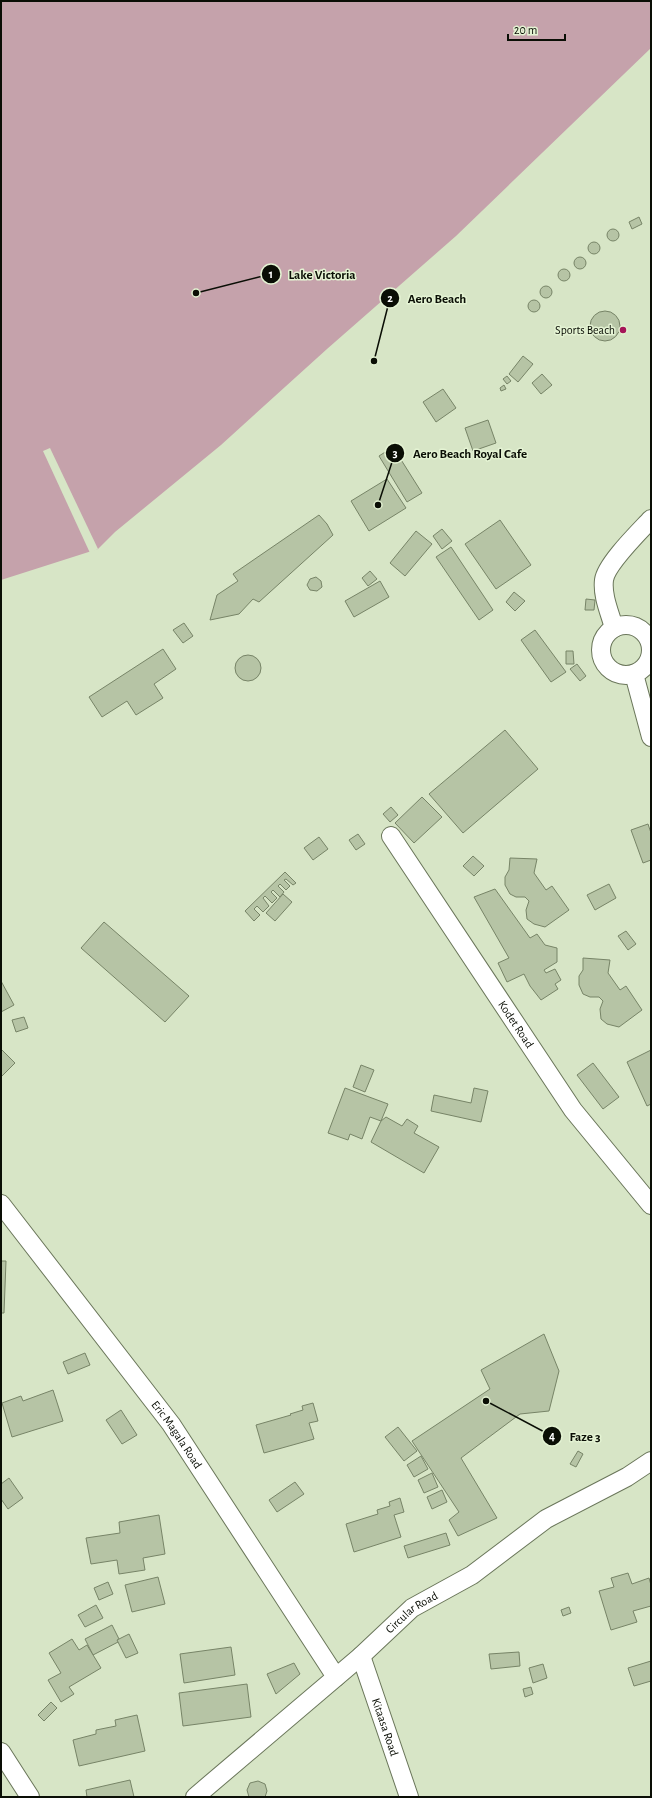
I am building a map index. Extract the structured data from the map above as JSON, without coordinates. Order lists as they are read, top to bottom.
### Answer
{
  "streets": {
    "street": [
      "Kodet Road",
      "Eric Magala Road",
      "Circular Road",
      "Kitaasa Road"
    ]
  },
  "crossings": [
    ["Eric Magala Road", "Circular Road"],
    ["Circular Road", "Kitaasa Road"]
  ],
  "places": [
    "Lake Victoria",
    "Sports Beach",
    "Aero Beach",
    "Aero Beach Royal Cafe",
    "Faze 3"
  ],
  "scale_bar": "20 m"
}
